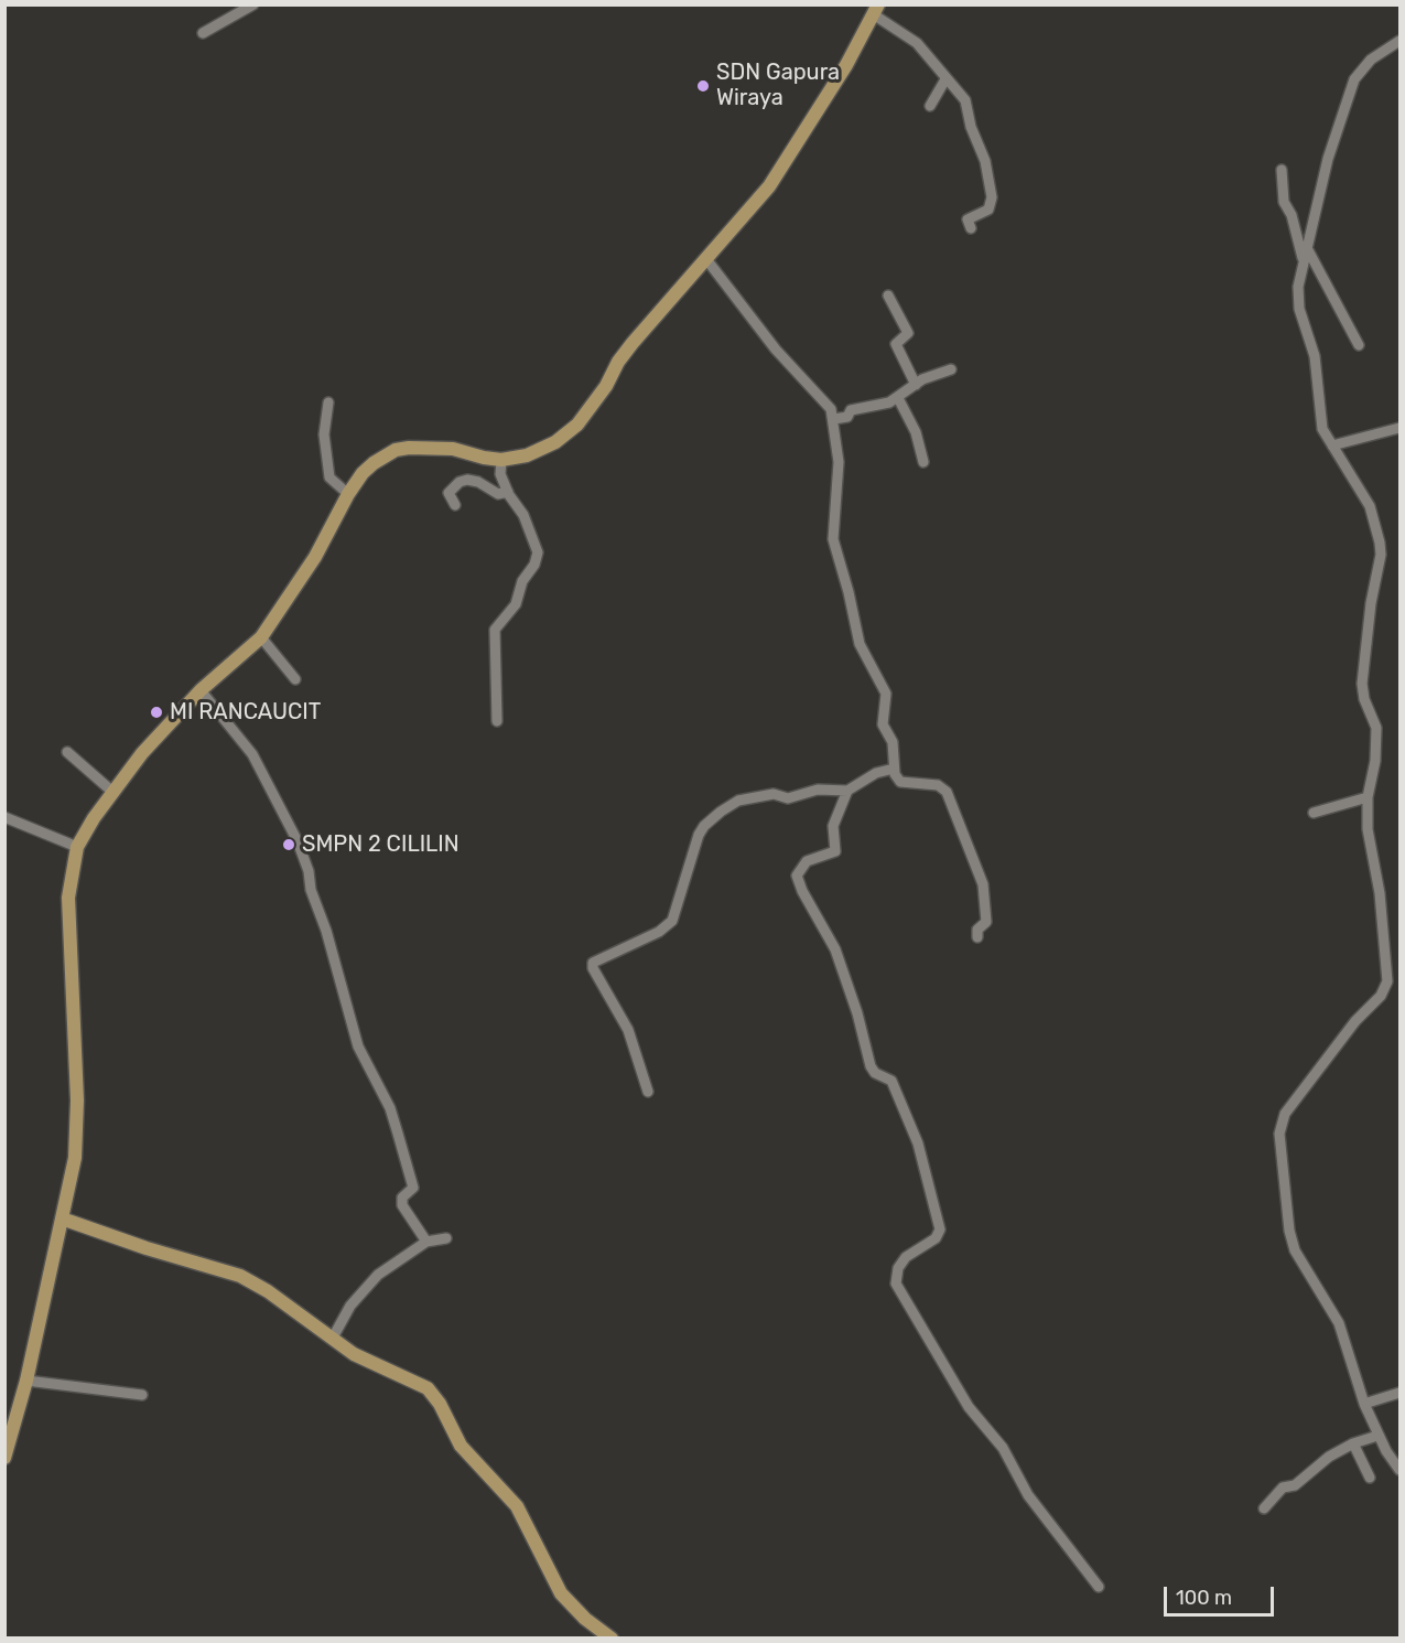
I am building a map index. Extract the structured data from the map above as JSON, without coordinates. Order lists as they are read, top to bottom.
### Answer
{
  "places": ["SDN Gapura Wiraya", "MI RANCAUCIT", "SMPN 2 CILILIN"],
  "scale_bar": "100 m"
}
